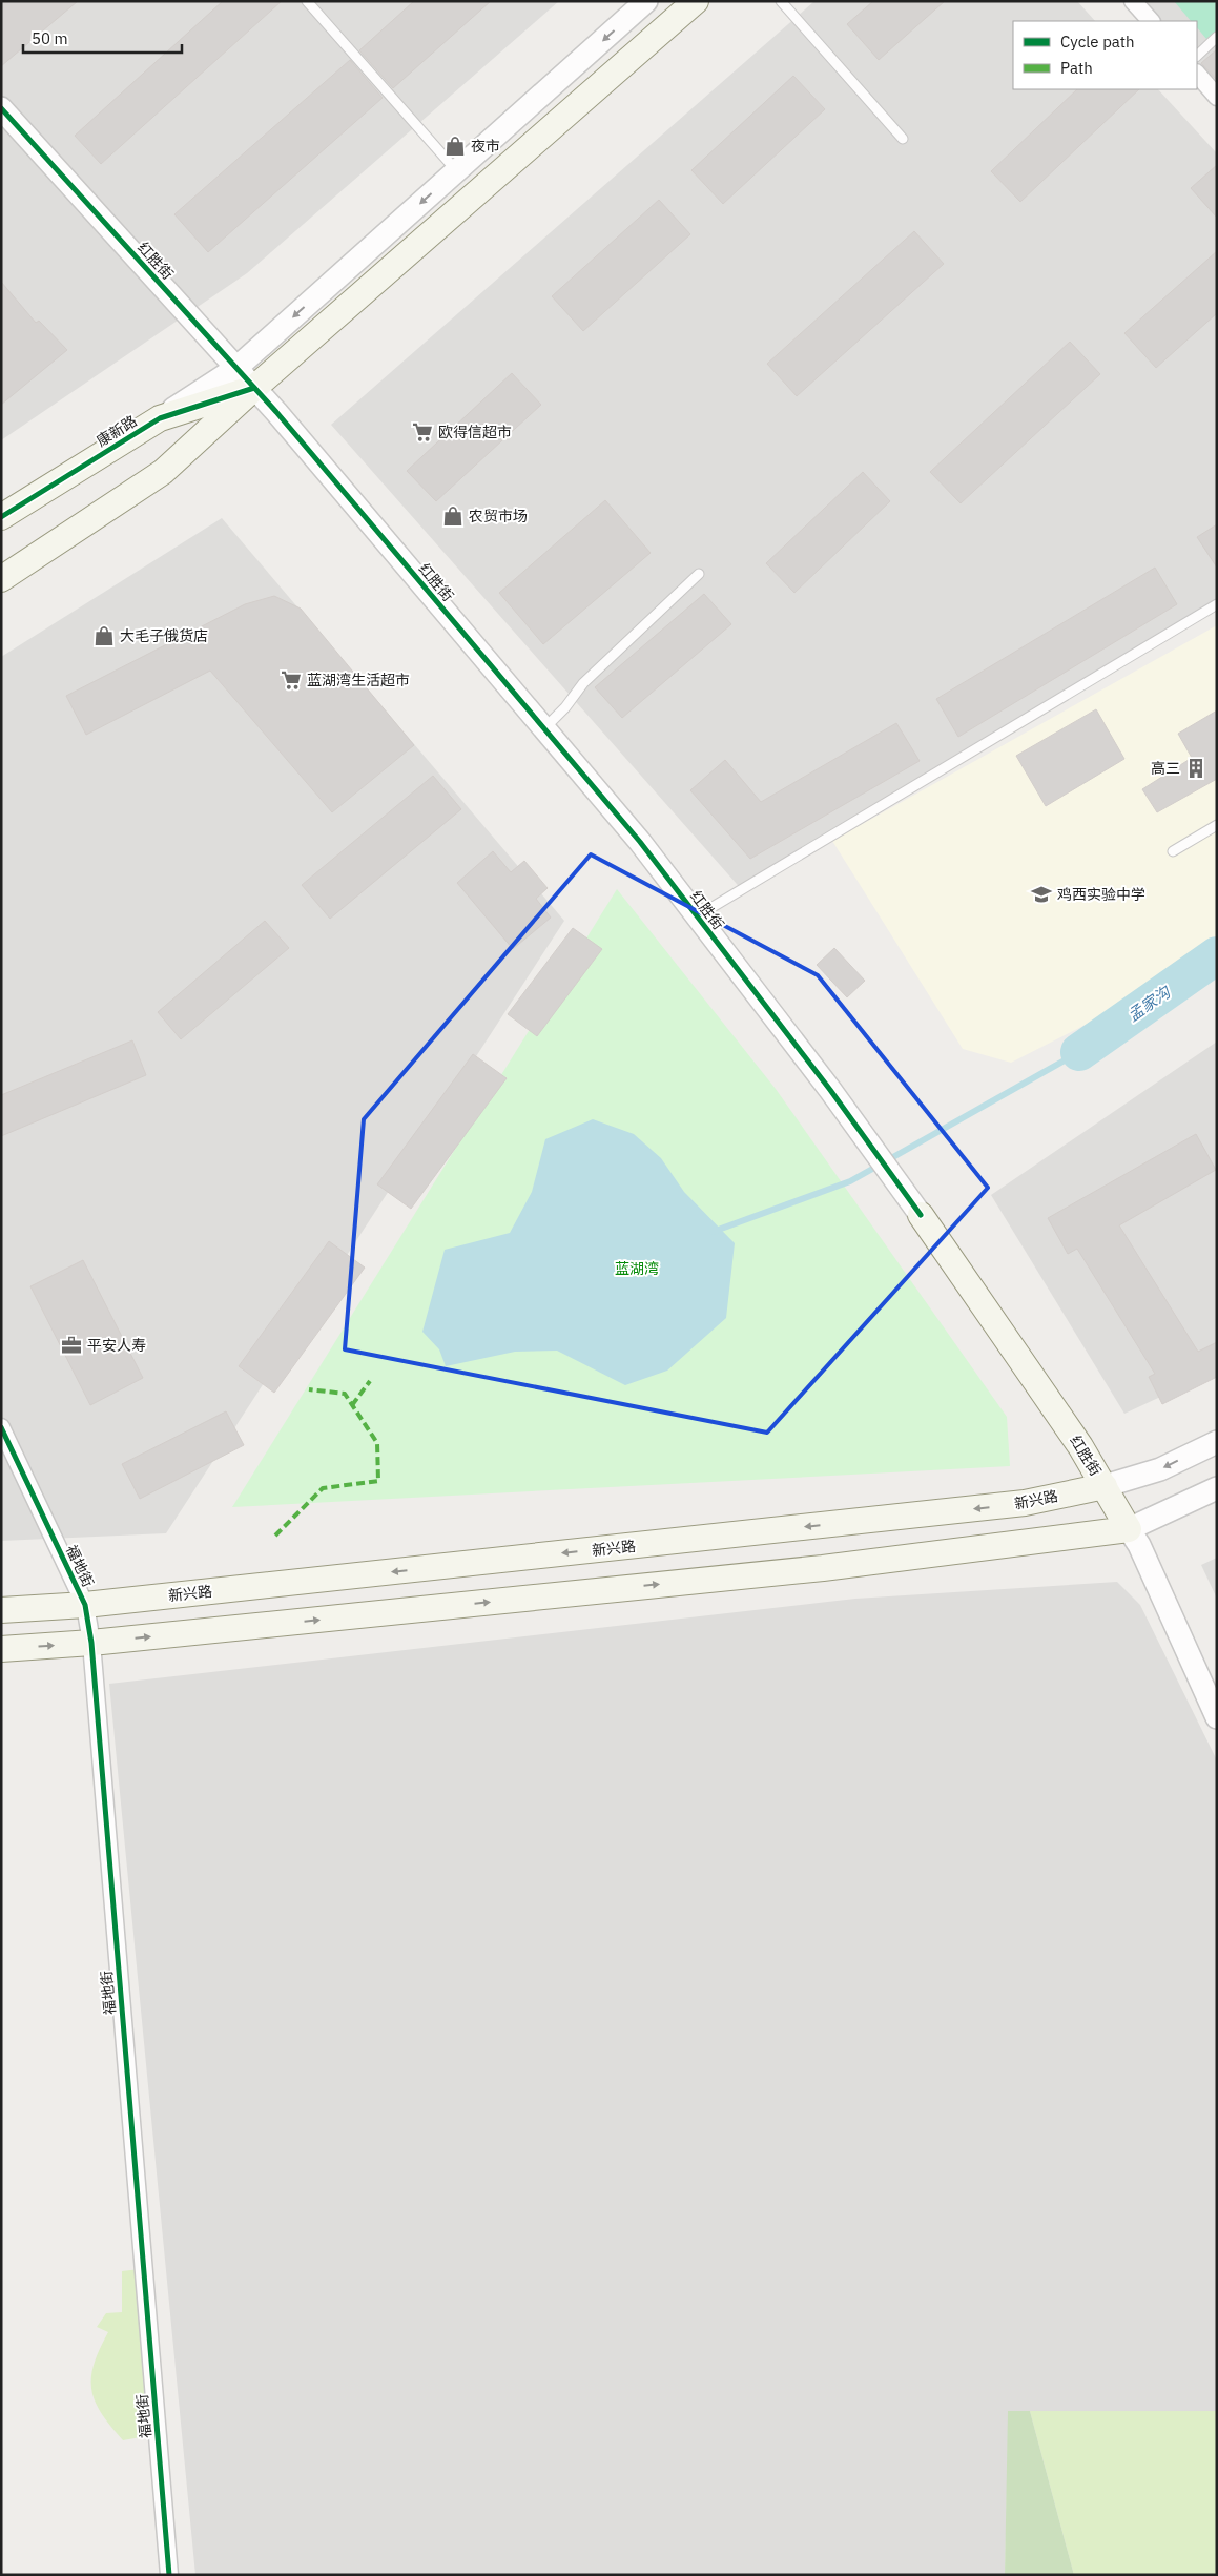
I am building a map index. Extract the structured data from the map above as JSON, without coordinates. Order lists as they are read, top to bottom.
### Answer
{
  "streets": {
    "main road": ["红胜街", "康新路", "新兴路"],
    "street": ["福地街"]
  },
  "crossings": [
    ["红胜街", "康新路"],
    ["红胜街", "新兴路"],
    ["新兴路", "福地街"]
  ],
  "one_way": ["新兴路"],
  "water": ["孟家沟"],
  "parks": ["蓝湖湾"],
  "places": {
    "shop": ["夜市", "农贸市场", "大毛子俄货店"],
    "supermarket": ["欧得信超市", "蓝湖湾生活超市"],
    "building": ["高三"],
    "school or university": ["鸡西实验中学"],
    "office": ["平安人寿"]
  },
  "legend": ["Cycle path", "Path"],
  "scale_bar": "50 m"
}
